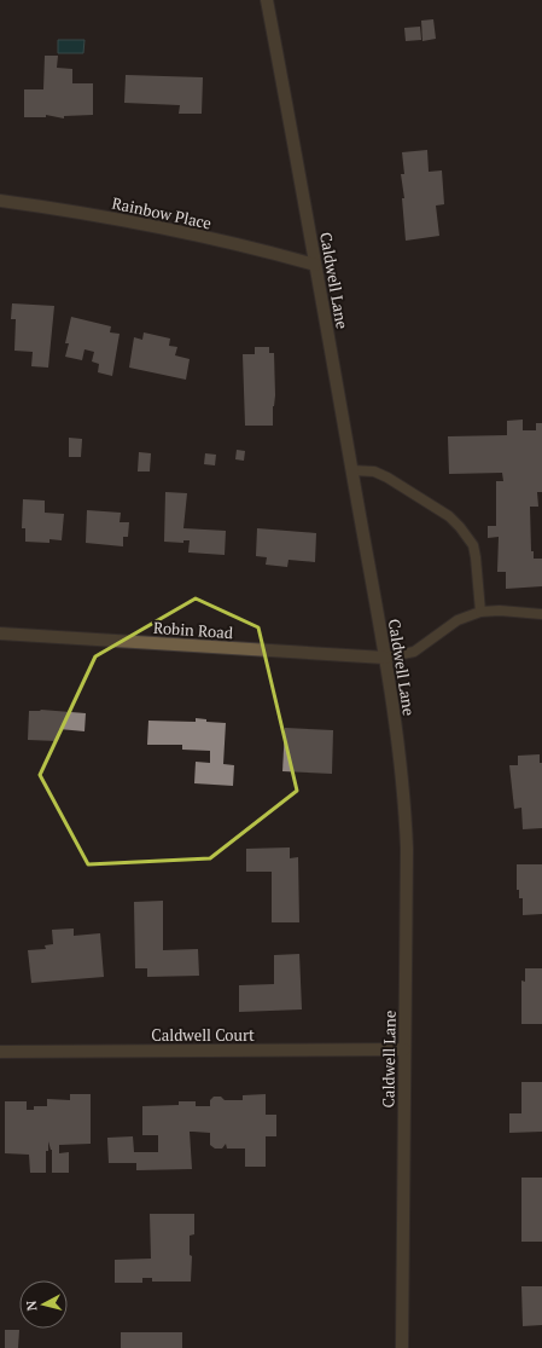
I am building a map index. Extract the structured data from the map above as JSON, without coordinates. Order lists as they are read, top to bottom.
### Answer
{
  "streets": {
    "street": [
      "Rainbow Place",
      "Caldwell Lane",
      "Robin Road",
      "Caldwell Court"
    ]
  },
  "crossings": [
    ["Rainbow Place", "Caldwell Lane"],
    ["Caldwell Lane", "Robin Road"],
    ["Caldwell Lane", "Caldwell Court"]
  ],
  "north": "left"
}
